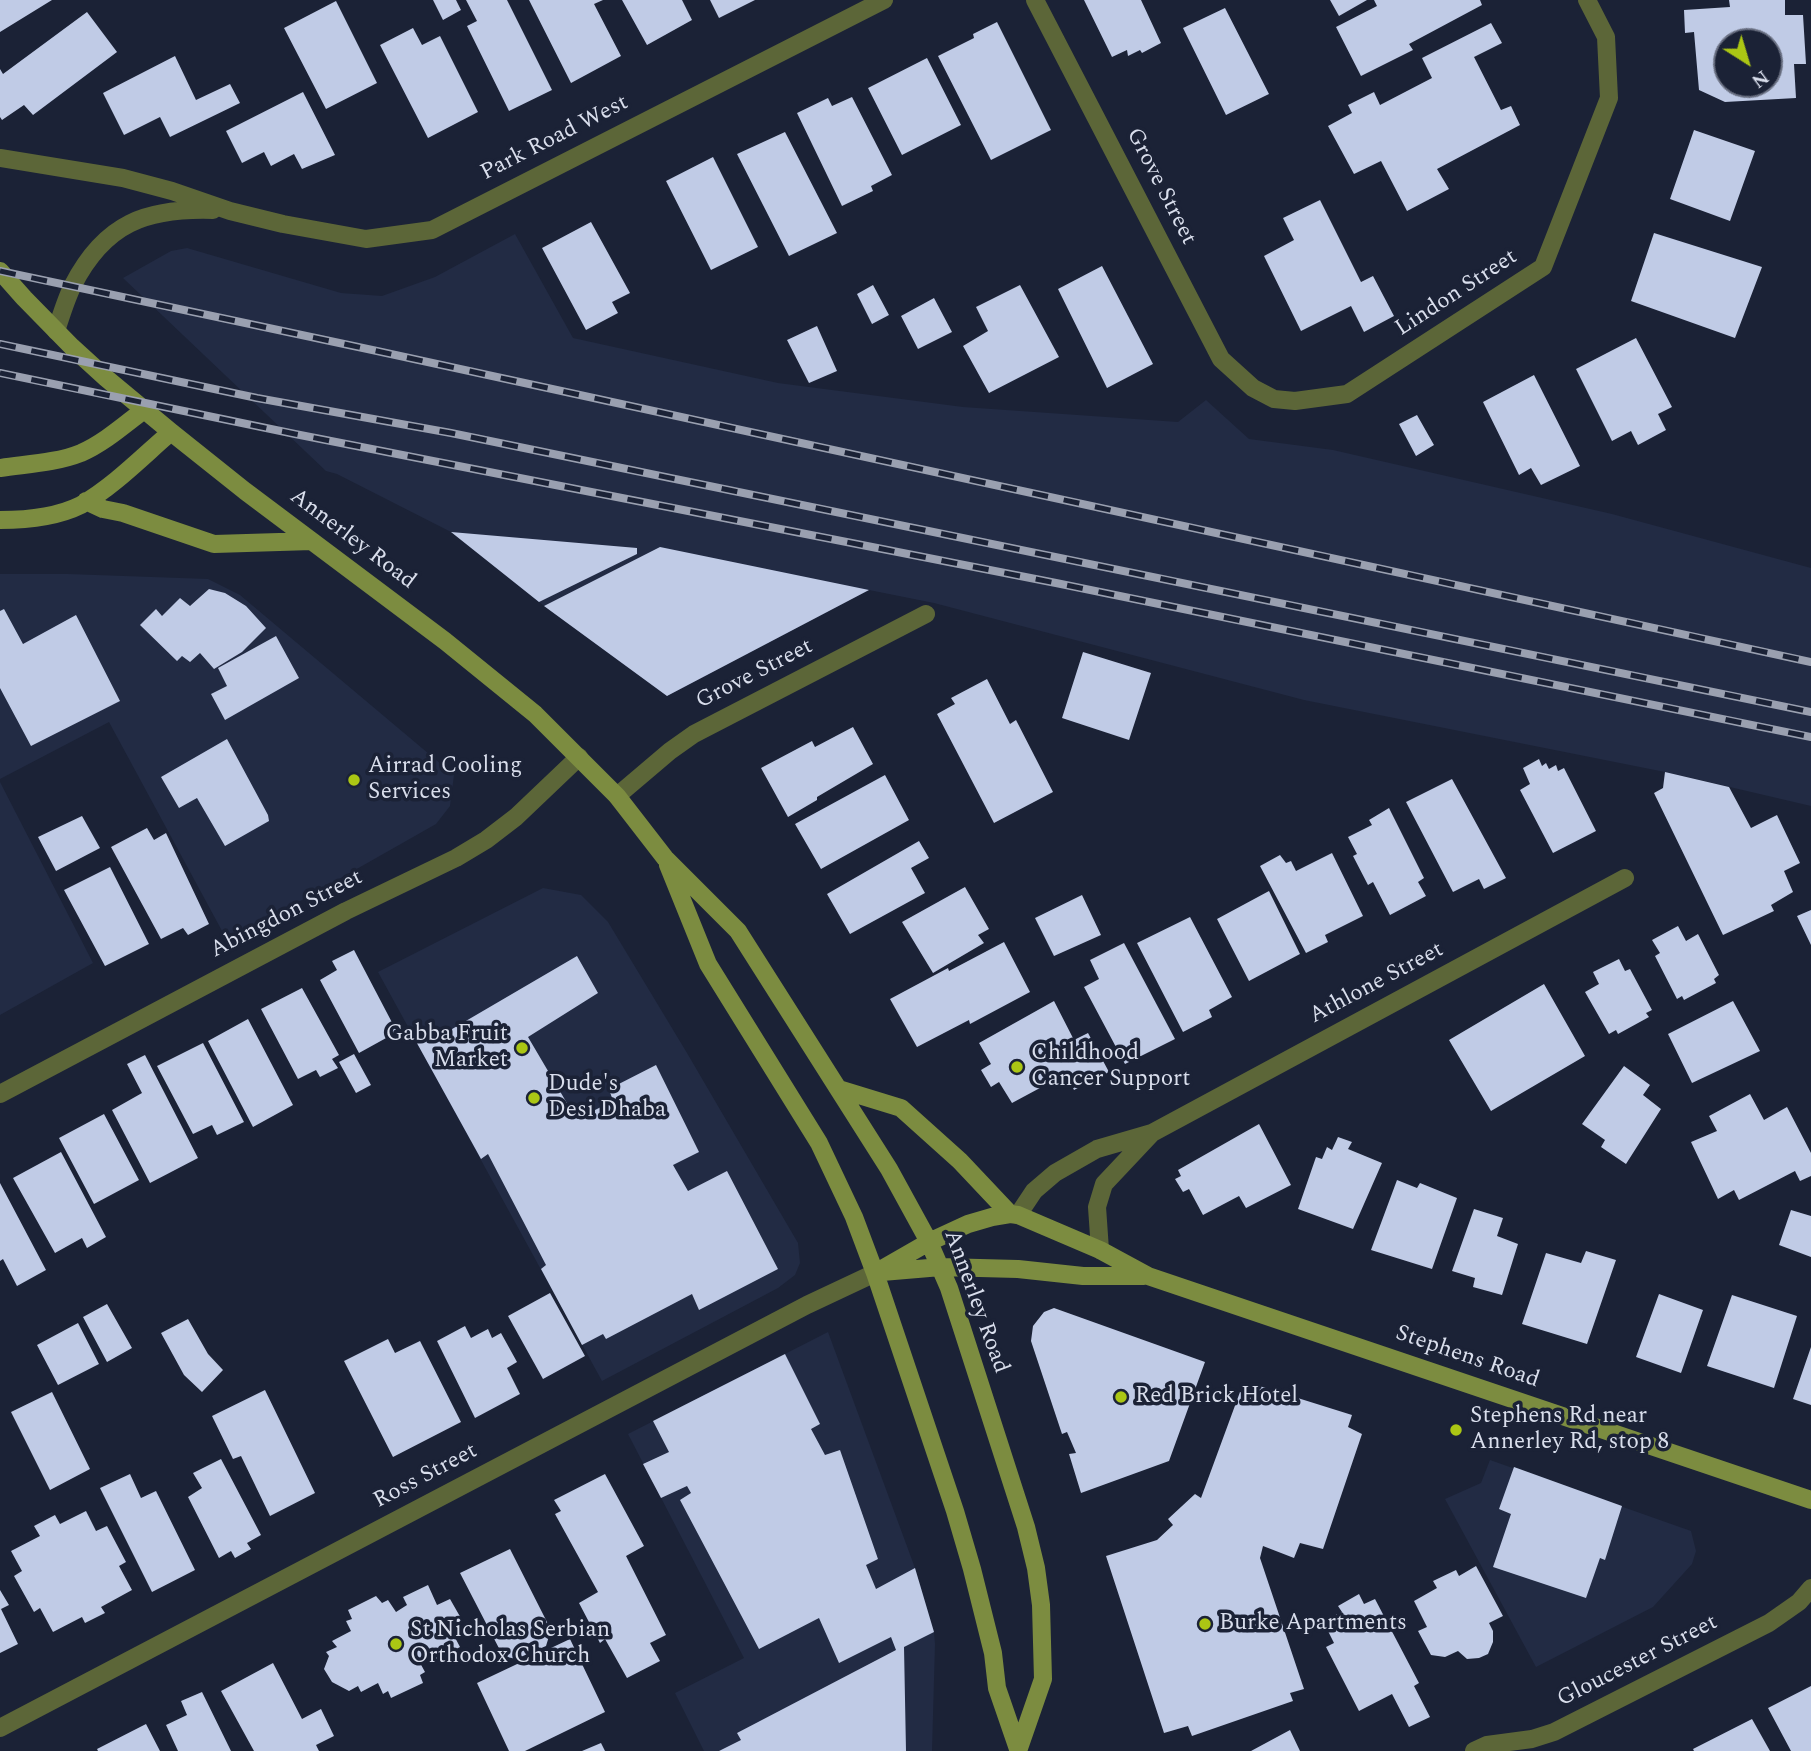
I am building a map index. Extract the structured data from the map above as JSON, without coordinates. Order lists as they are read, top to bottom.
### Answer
{
  "streets": {
    "main road": ["Annerley Road", "Stephens Road"],
    "street": [
      "Park Road West",
      "Grove Street",
      "Lindon Street",
      "Abingdon Street",
      "Athlone Street",
      "Ross Street",
      "Gloucester Street"
    ]
  },
  "crossings": [
    ["Park Road West", "Annerley Road"],
    ["Grove Street", "Lindon Street"],
    ["Grove Street", "Annerley Road"],
    ["Annerley Road", "Abingdon Street"],
    ["Annerley Road", "Stephens Road"],
    ["Annerley Road", "Ross Street"],
    ["Athlone Street", "Stephens Road"],
    ["Stephens Road", "Ross Street"]
  ],
  "places": [
    "Airrad Cooling Services",
    "Gabba Fruit Market",
    "Childhood Cancer Support",
    "Dude's Desi Dhaba",
    "Red Brick Hotel",
    "Stephens Rd near Annerley Rd, stop 8",
    "Burke Apartments",
    "St Nicholas Serbian Orthodox Church"
  ],
  "north": "bottom right"
}
